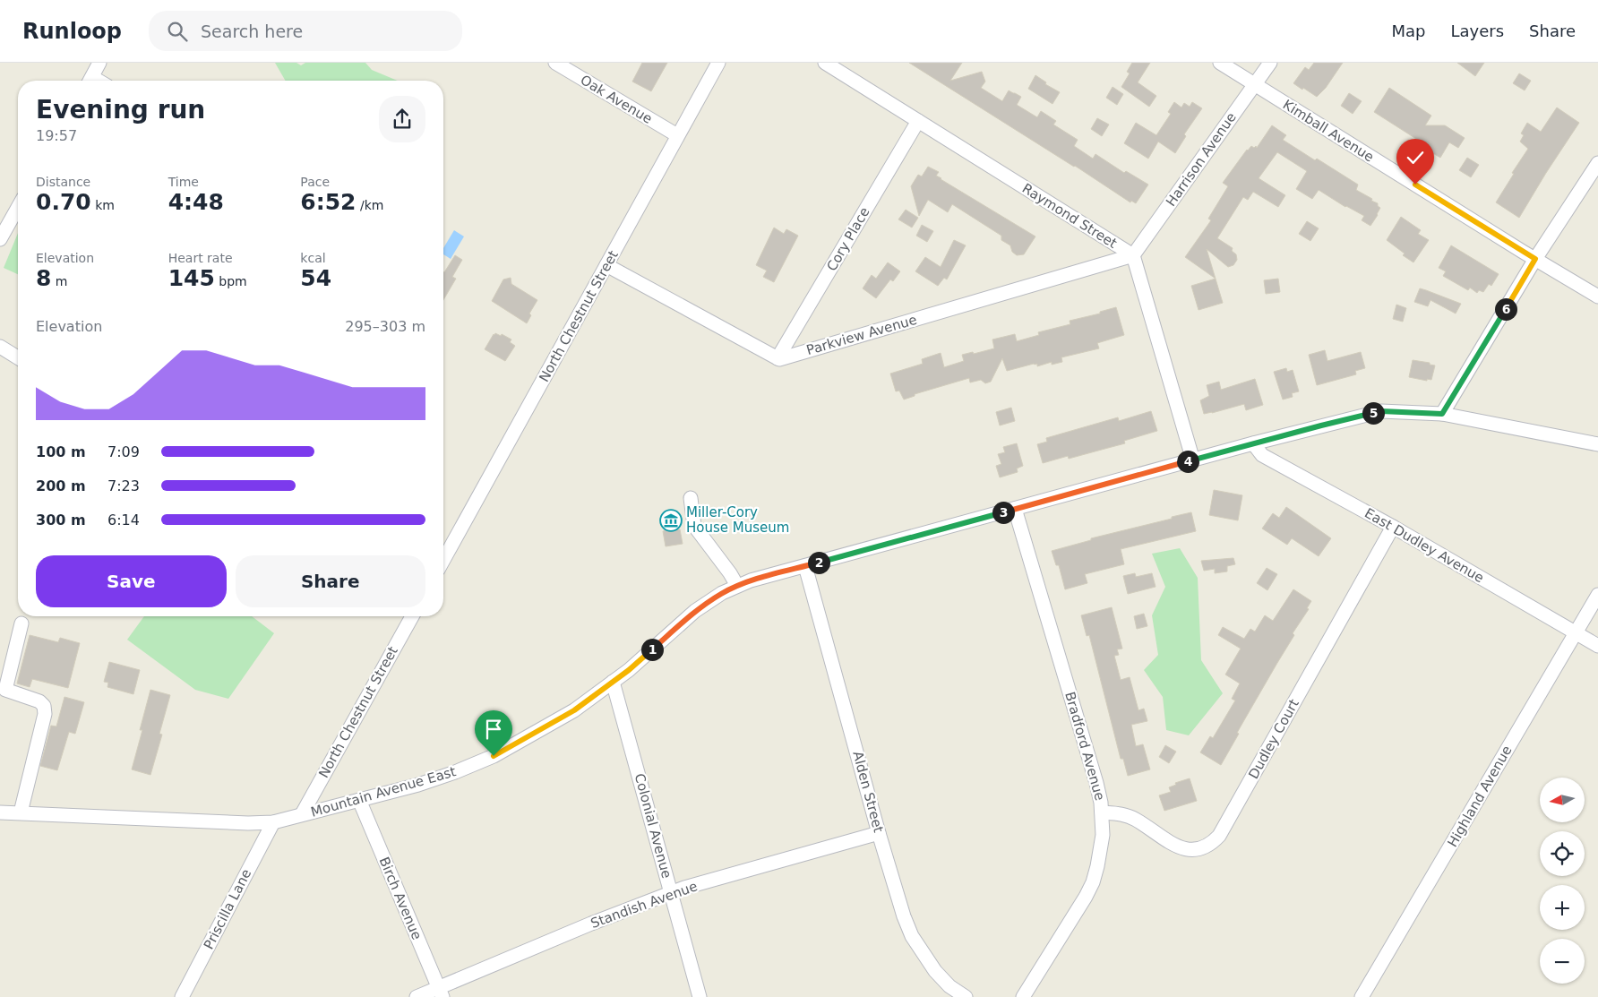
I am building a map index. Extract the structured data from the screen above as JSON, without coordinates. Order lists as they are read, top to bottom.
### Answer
{
  "streets": {
    "street": [
      "Oak Avenue",
      "Kimball Avenue",
      "Harrison Avenue",
      "Raymond Street",
      "Cory Place",
      "North Chestnut Street",
      "Parkview Avenue",
      "East Dudley Avenue",
      "Dudley Court",
      "Bradford Avenue",
      "Mountain Avenue East",
      "Alden Street",
      "Highland Avenue",
      "Colonial Avenue",
      "Birch Avenue",
      "Standish Avenue",
      "Priscilla Lane"
    ]
  },
  "crossings": [
    ["Oak Avenue", "North Chestnut Street"],
    ["Kimball Avenue", "Harrison Avenue"],
    ["Harrison Avenue", "Raymond Street"],
    ["Harrison Avenue", "Parkview Avenue"],
    ["Raymond Street", "Cory Place"],
    ["Raymond Street", "Parkview Avenue"],
    ["Cory Place", "Parkview Avenue"],
    ["North Chestnut Street", "Mountain Avenue East"],
    ["East Dudley Avenue", "Dudley Court"],
    ["East Dudley Avenue", "Mountain Avenue East"],
    ["East Dudley Avenue", "Highland Avenue"],
    ["Dudley Court", "Bradford Avenue"],
    ["Bradford Avenue", "Mountain Avenue East"],
    ["Mountain Avenue East", "Alden Street"],
    ["Mountain Avenue East", "Colonial Avenue"],
    ["Mountain Avenue East", "Birch Avenue"],
    ["Mountain Avenue East", "Priscilla Lane"],
    ["Alden Street", "Standish Avenue"],
    ["Colonial Avenue", "Standish Avenue"],
    ["Birch Avenue", "Standish Avenue"]
  ],
  "places": {
    "museum": ["Miller-Cory House Museum"]
  },
  "north": "left",
  "page": {
    "header": "Runloop",
    "search": "Search here",
    "nav": ["Map", "Layers", "Share"],
    "heading": ["Evening run", "19:57"],
    "stats": [
      ["Distance", "0.70 km"],
      ["Time", "4:48"],
      ["Pace", "6:52 /km"],
      ["Elevation", "8 m"],
      ["Heart rate", "145 bpm"],
      ["kcal", "54"]
    ],
    "pins": [
      "6",
      "5",
      "4",
      "3",
      "2",
      "1"
    ],
    "chart": ["Elevation", "295–303 m"],
    "list": [
      {
        "name": "100 m",
        "note": "7:09"
      },
      {
        "name": "200 m",
        "note": "7:23"
      },
      {
        "name": "300 m",
        "note": "6:14"
      }
    ],
    "buttons": ["Save", "Share"],
    "map_buttons": ["+", "−"]
  }
}
